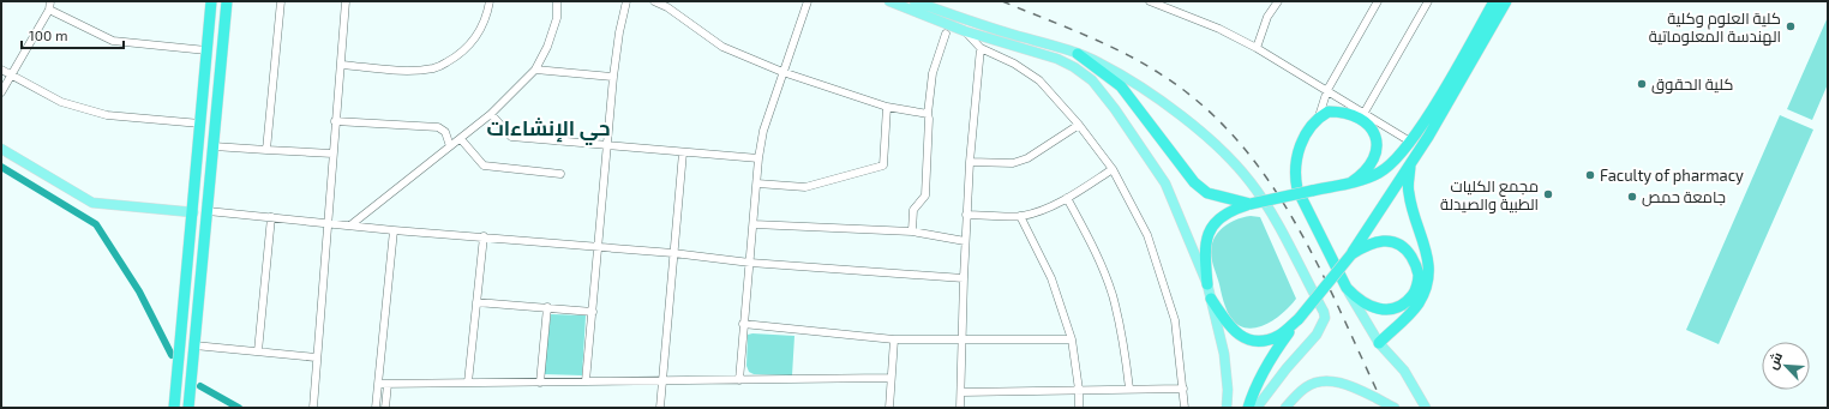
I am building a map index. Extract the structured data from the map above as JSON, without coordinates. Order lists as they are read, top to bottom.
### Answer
{
  "districts": ["حي الإنشاءات"],
  "places": [
    "كلية العلوم وكلية الهندسة المعلوماتية",
    "كلية الحقوق",
    "Faculty of pharmacy",
    "مجمع الكليات الطبية والصيدلة",
    "جامعة حمص"
  ],
  "scale_bar": "100 m",
  "north": "top left"
}
